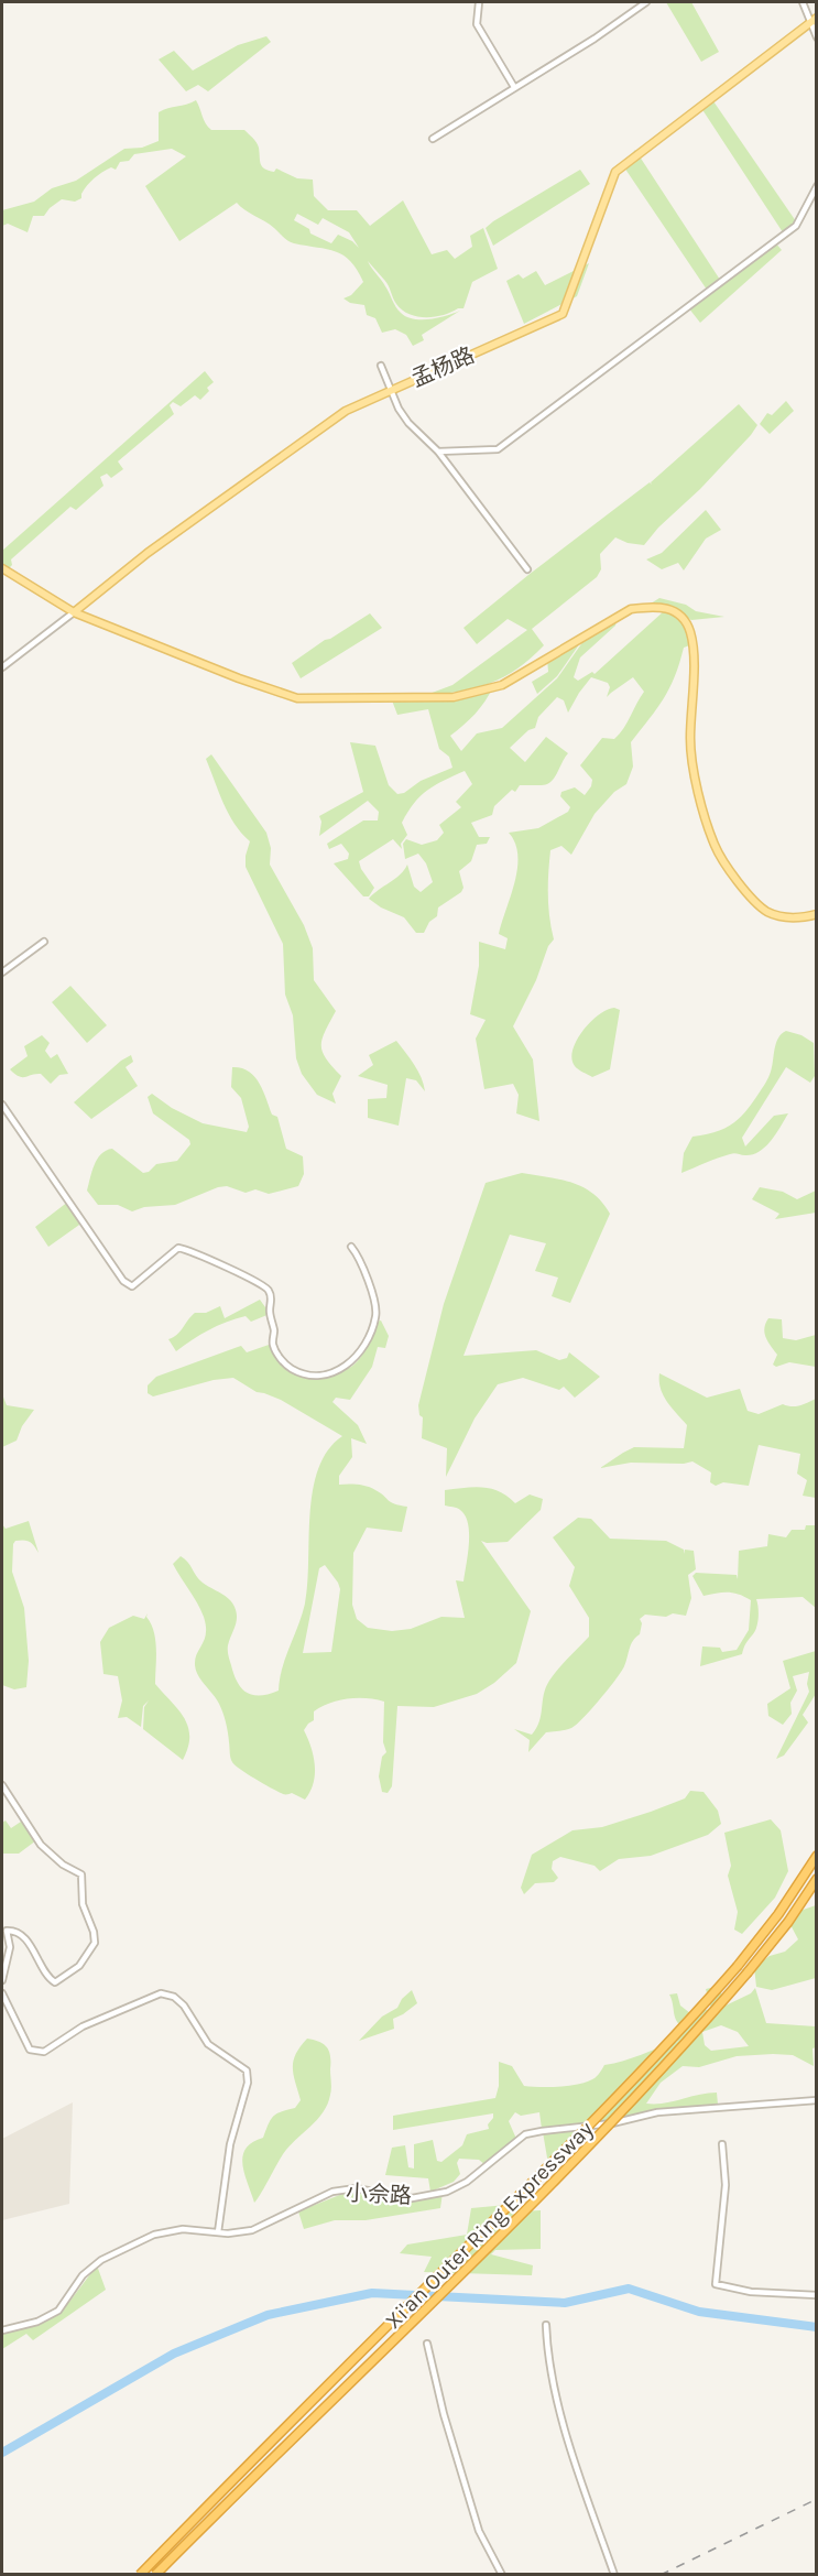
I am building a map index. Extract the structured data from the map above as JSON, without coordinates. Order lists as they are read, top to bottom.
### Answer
{
  "streets": {
    "highway": ["Xi'an Outer Ring Expressway"],
    "main road": ["孟杨路"],
    "street": ["小佘路"]
  }
}
